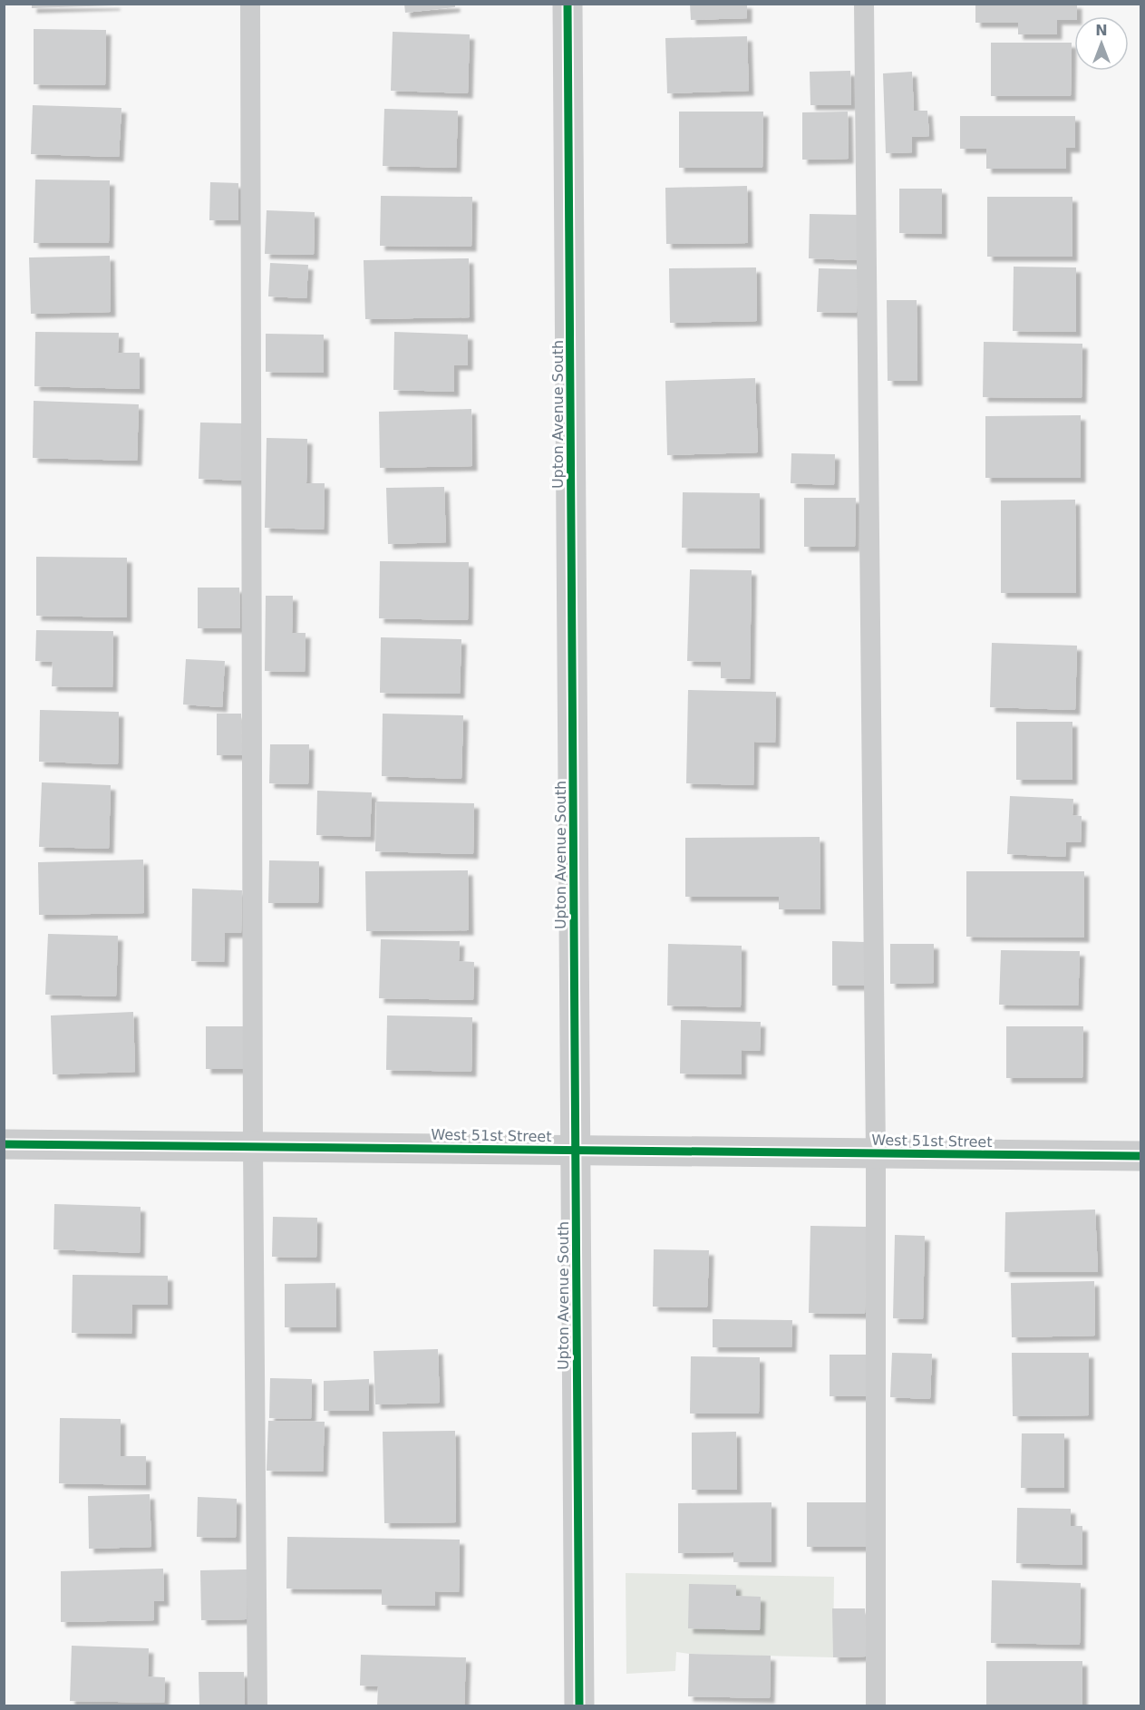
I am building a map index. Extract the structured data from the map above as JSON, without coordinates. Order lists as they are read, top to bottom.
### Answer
{
  "streets": {
    "street": ["Upton Avenue South", "West 51st Street"]
  },
  "crossings": [
    ["Upton Avenue South", "West 51st Street"]
  ],
  "north": "top"
}
